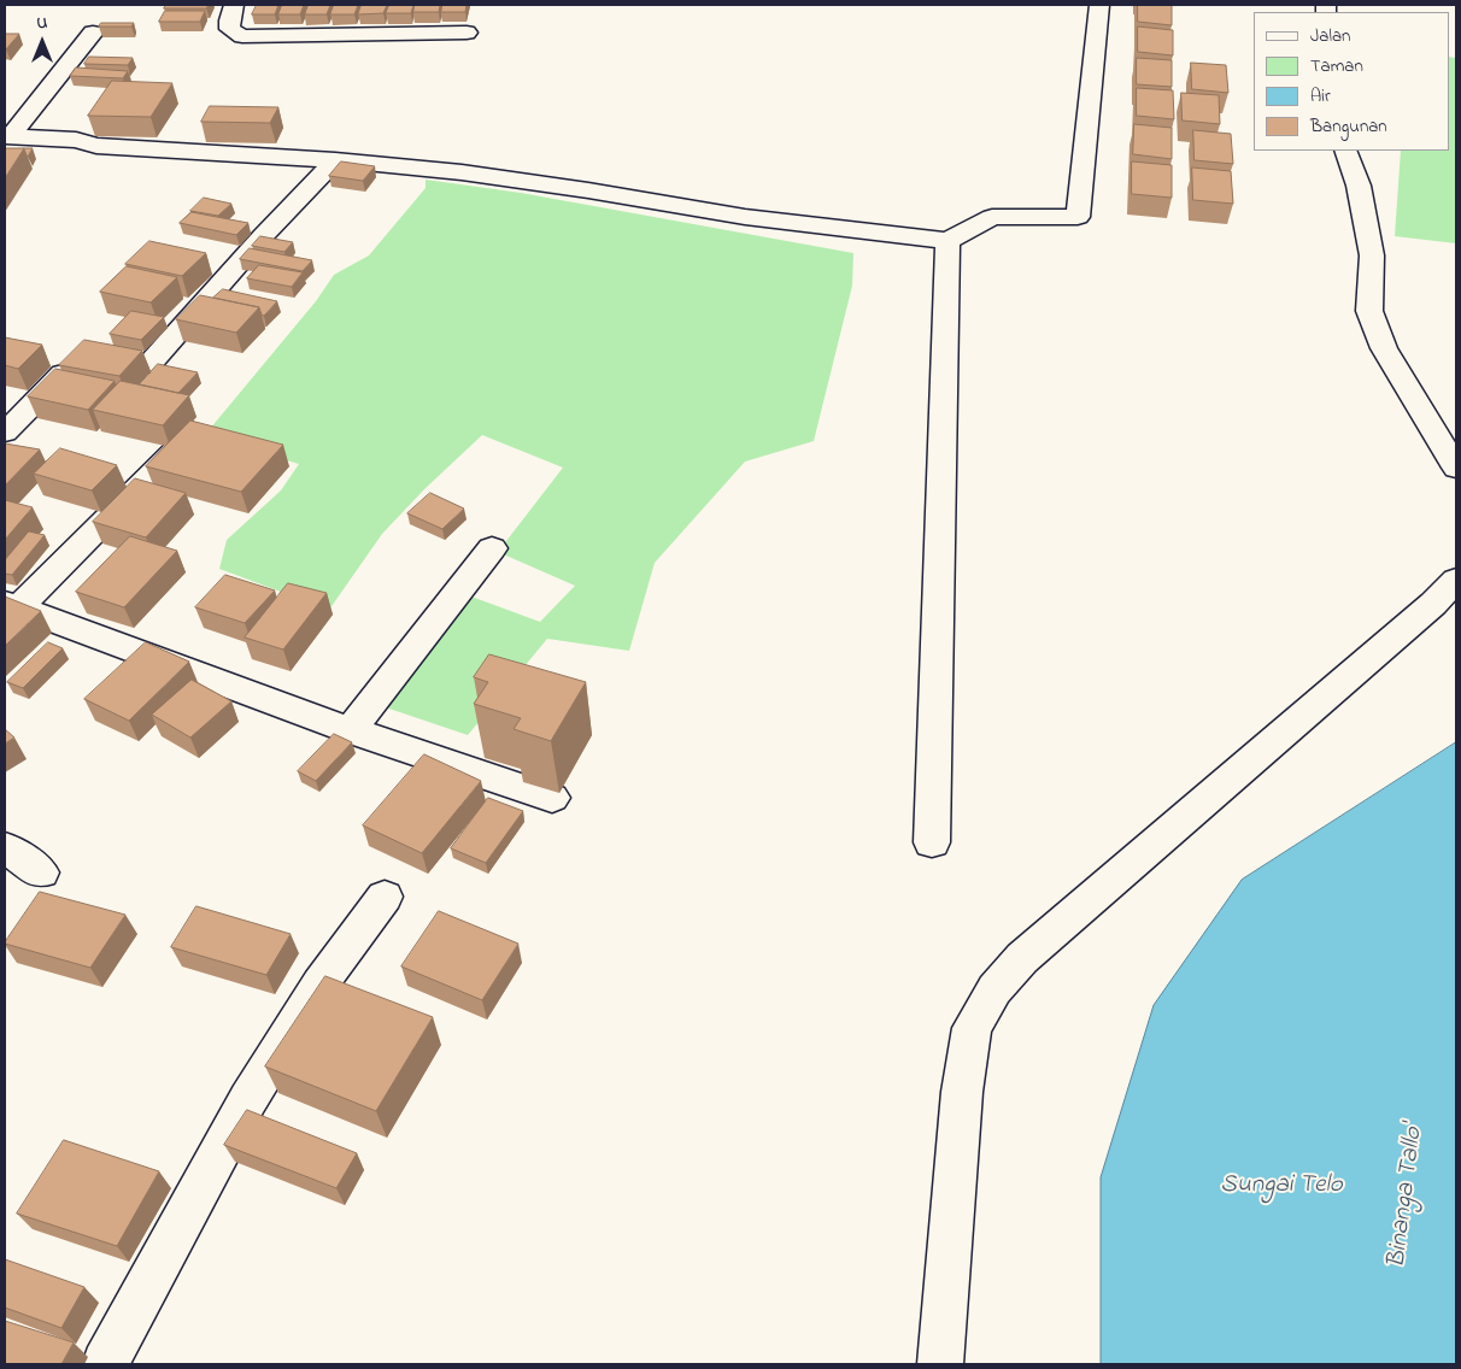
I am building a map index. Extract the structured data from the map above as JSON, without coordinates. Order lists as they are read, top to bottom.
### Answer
{
  "water": ["Sungai Telo", "Binanga Tallo'"],
  "legend": [
    "Jalan",
    "Taman",
    "Air",
    "Bangunan"
  ],
  "north": "top"
}
